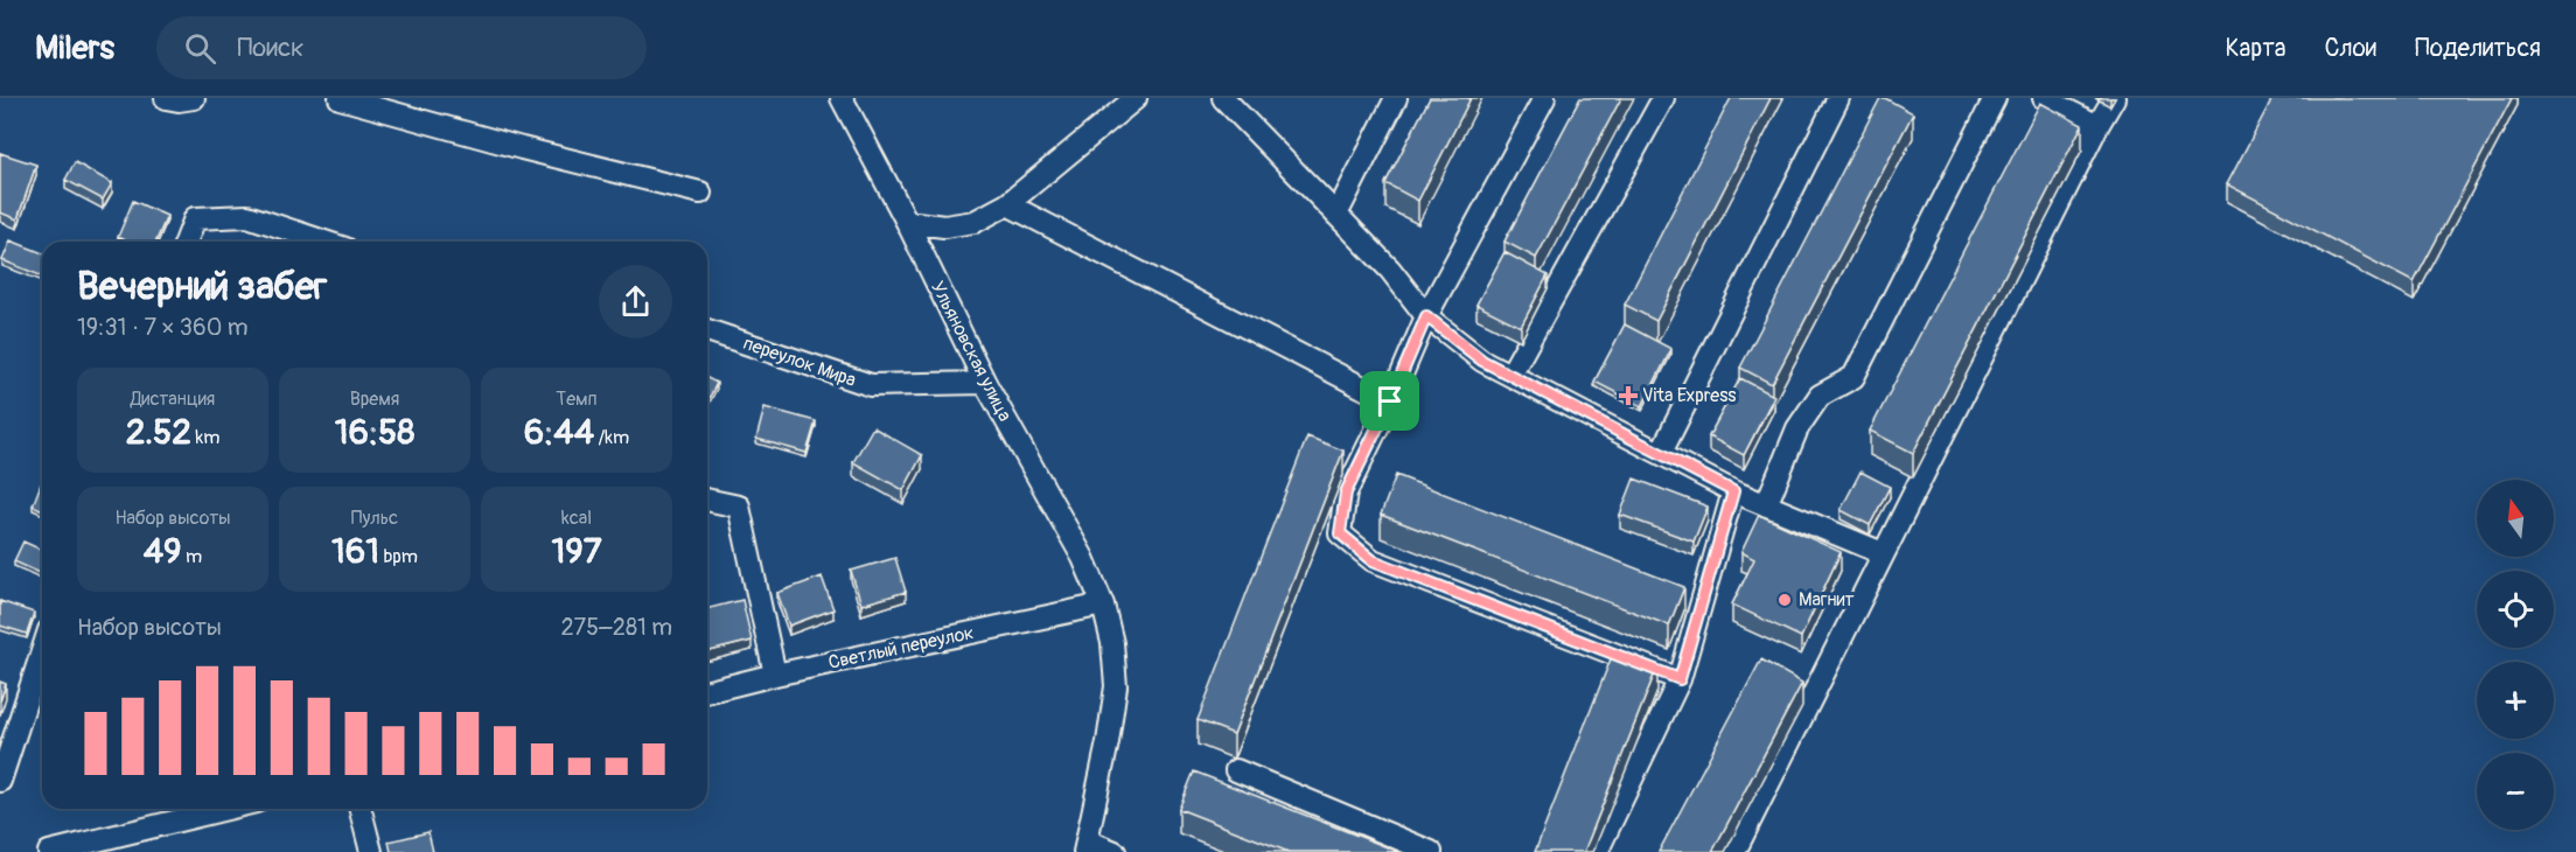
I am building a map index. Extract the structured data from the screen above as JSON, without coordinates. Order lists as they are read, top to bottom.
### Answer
{
  "streets": {
    "street": ["Ульяновская улица", "переулок Мира", "Светлый переулок"]
  },
  "crossings": [
    ["Ульяновская улица", "переулок Мира"],
    ["Ульяновская улица", "Светлый переулок"]
  ],
  "places": {
    "health": ["Vita Express"],
    "other": ["Магнит"]
  },
  "north": "top",
  "page": {
    "header": "Milers",
    "search": "Поиск",
    "nav": ["Карта", "Слои", "Поделиться"],
    "heading": ["Вечерний забег", "19:31 · 7 × 360 m"],
    "stats": [
      ["Дистанция", "2.52 km"],
      ["Время", "16:58"],
      ["Темп", "6:44 /km"],
      ["Набор высоты", "49 m"],
      ["Пульс", "161 bpm"],
      ["kcal", "197"]
    ],
    "map_buttons": ["+", "−"],
    "chart": ["Набор высоты", "275–281 m"]
  }
}
